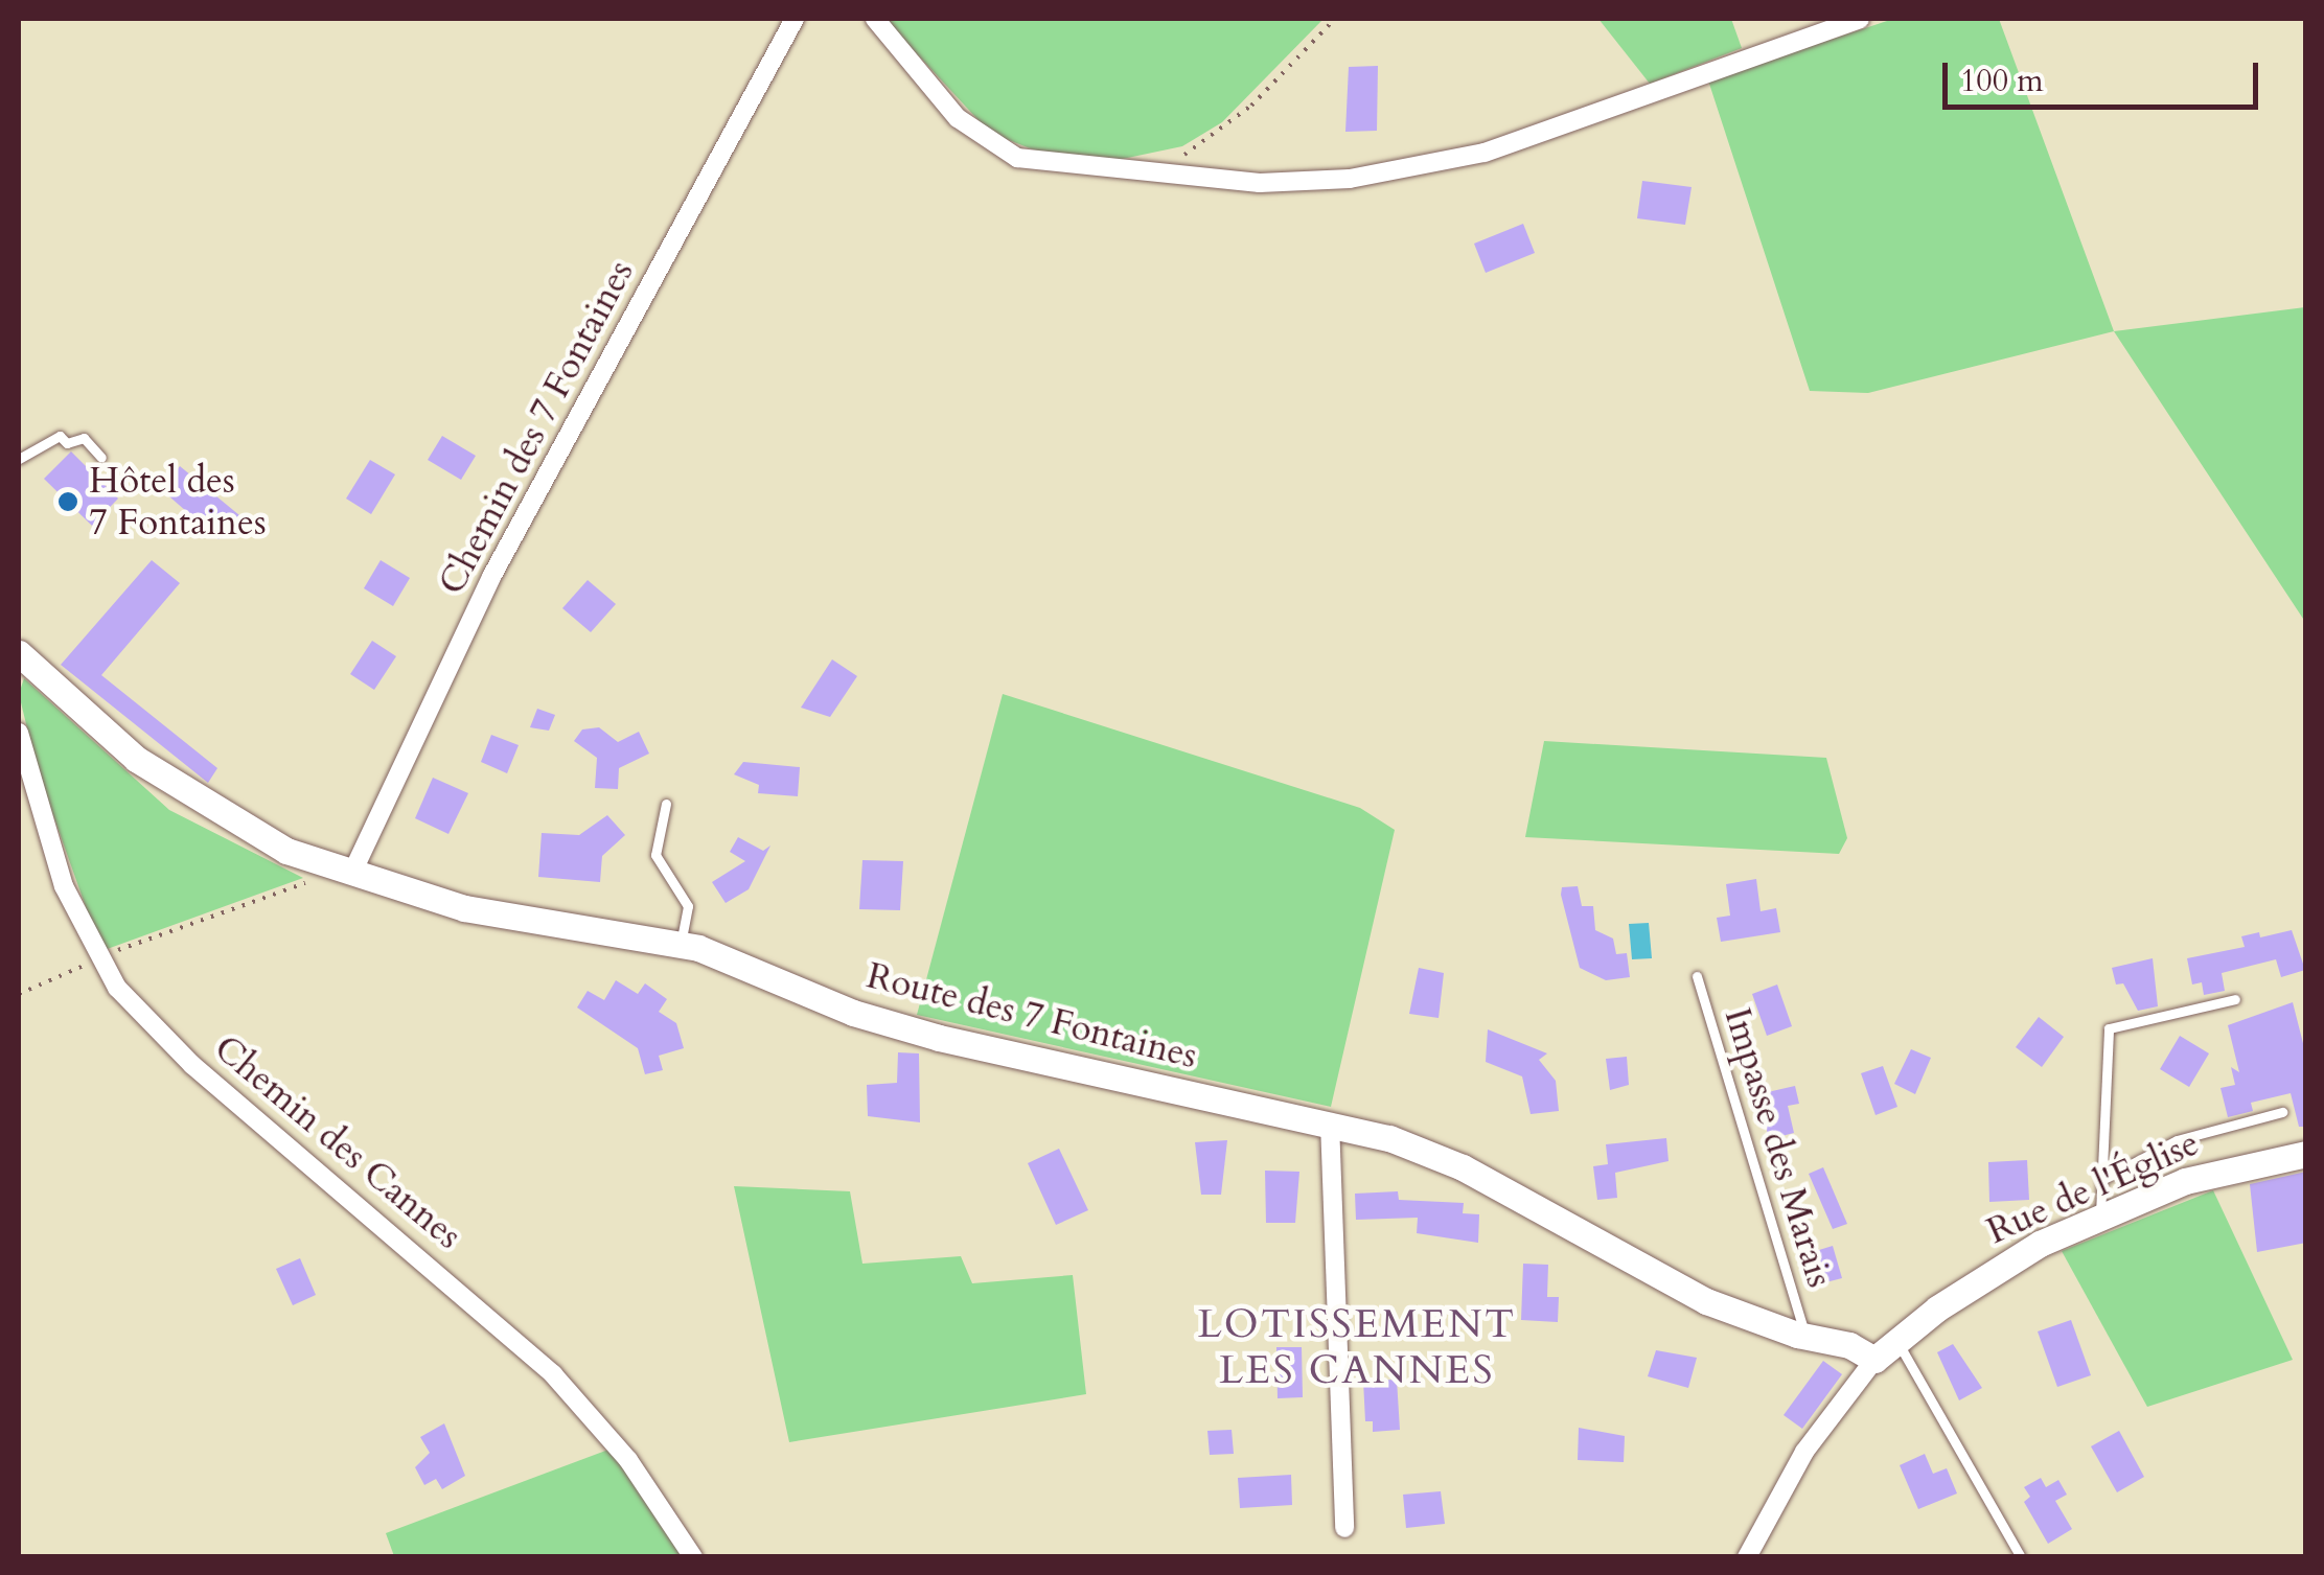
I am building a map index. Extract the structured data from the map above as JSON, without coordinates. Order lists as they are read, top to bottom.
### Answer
{
  "streets": {
    "street": [
      "Chemin des 7 Fontaines",
      "Route des 7 Fontaines",
      "Chemin des Cannes",
      "Rue de l'Église"
    ],
    "lane": ["Impasse des Marais"]
  },
  "crossings": [
    ["Chemin des 7 Fontaines", "Route des 7 Fontaines"],
    ["Route des 7 Fontaines", "Impasse des Marais"],
    ["Route des 7 Fontaines", "Rue de l'Église"]
  ],
  "districts": ["LOTISSEMENT LES CANNES"],
  "places": ["Hôtel des 7 Fontaines"],
  "scale_bar": "100 m"
}
